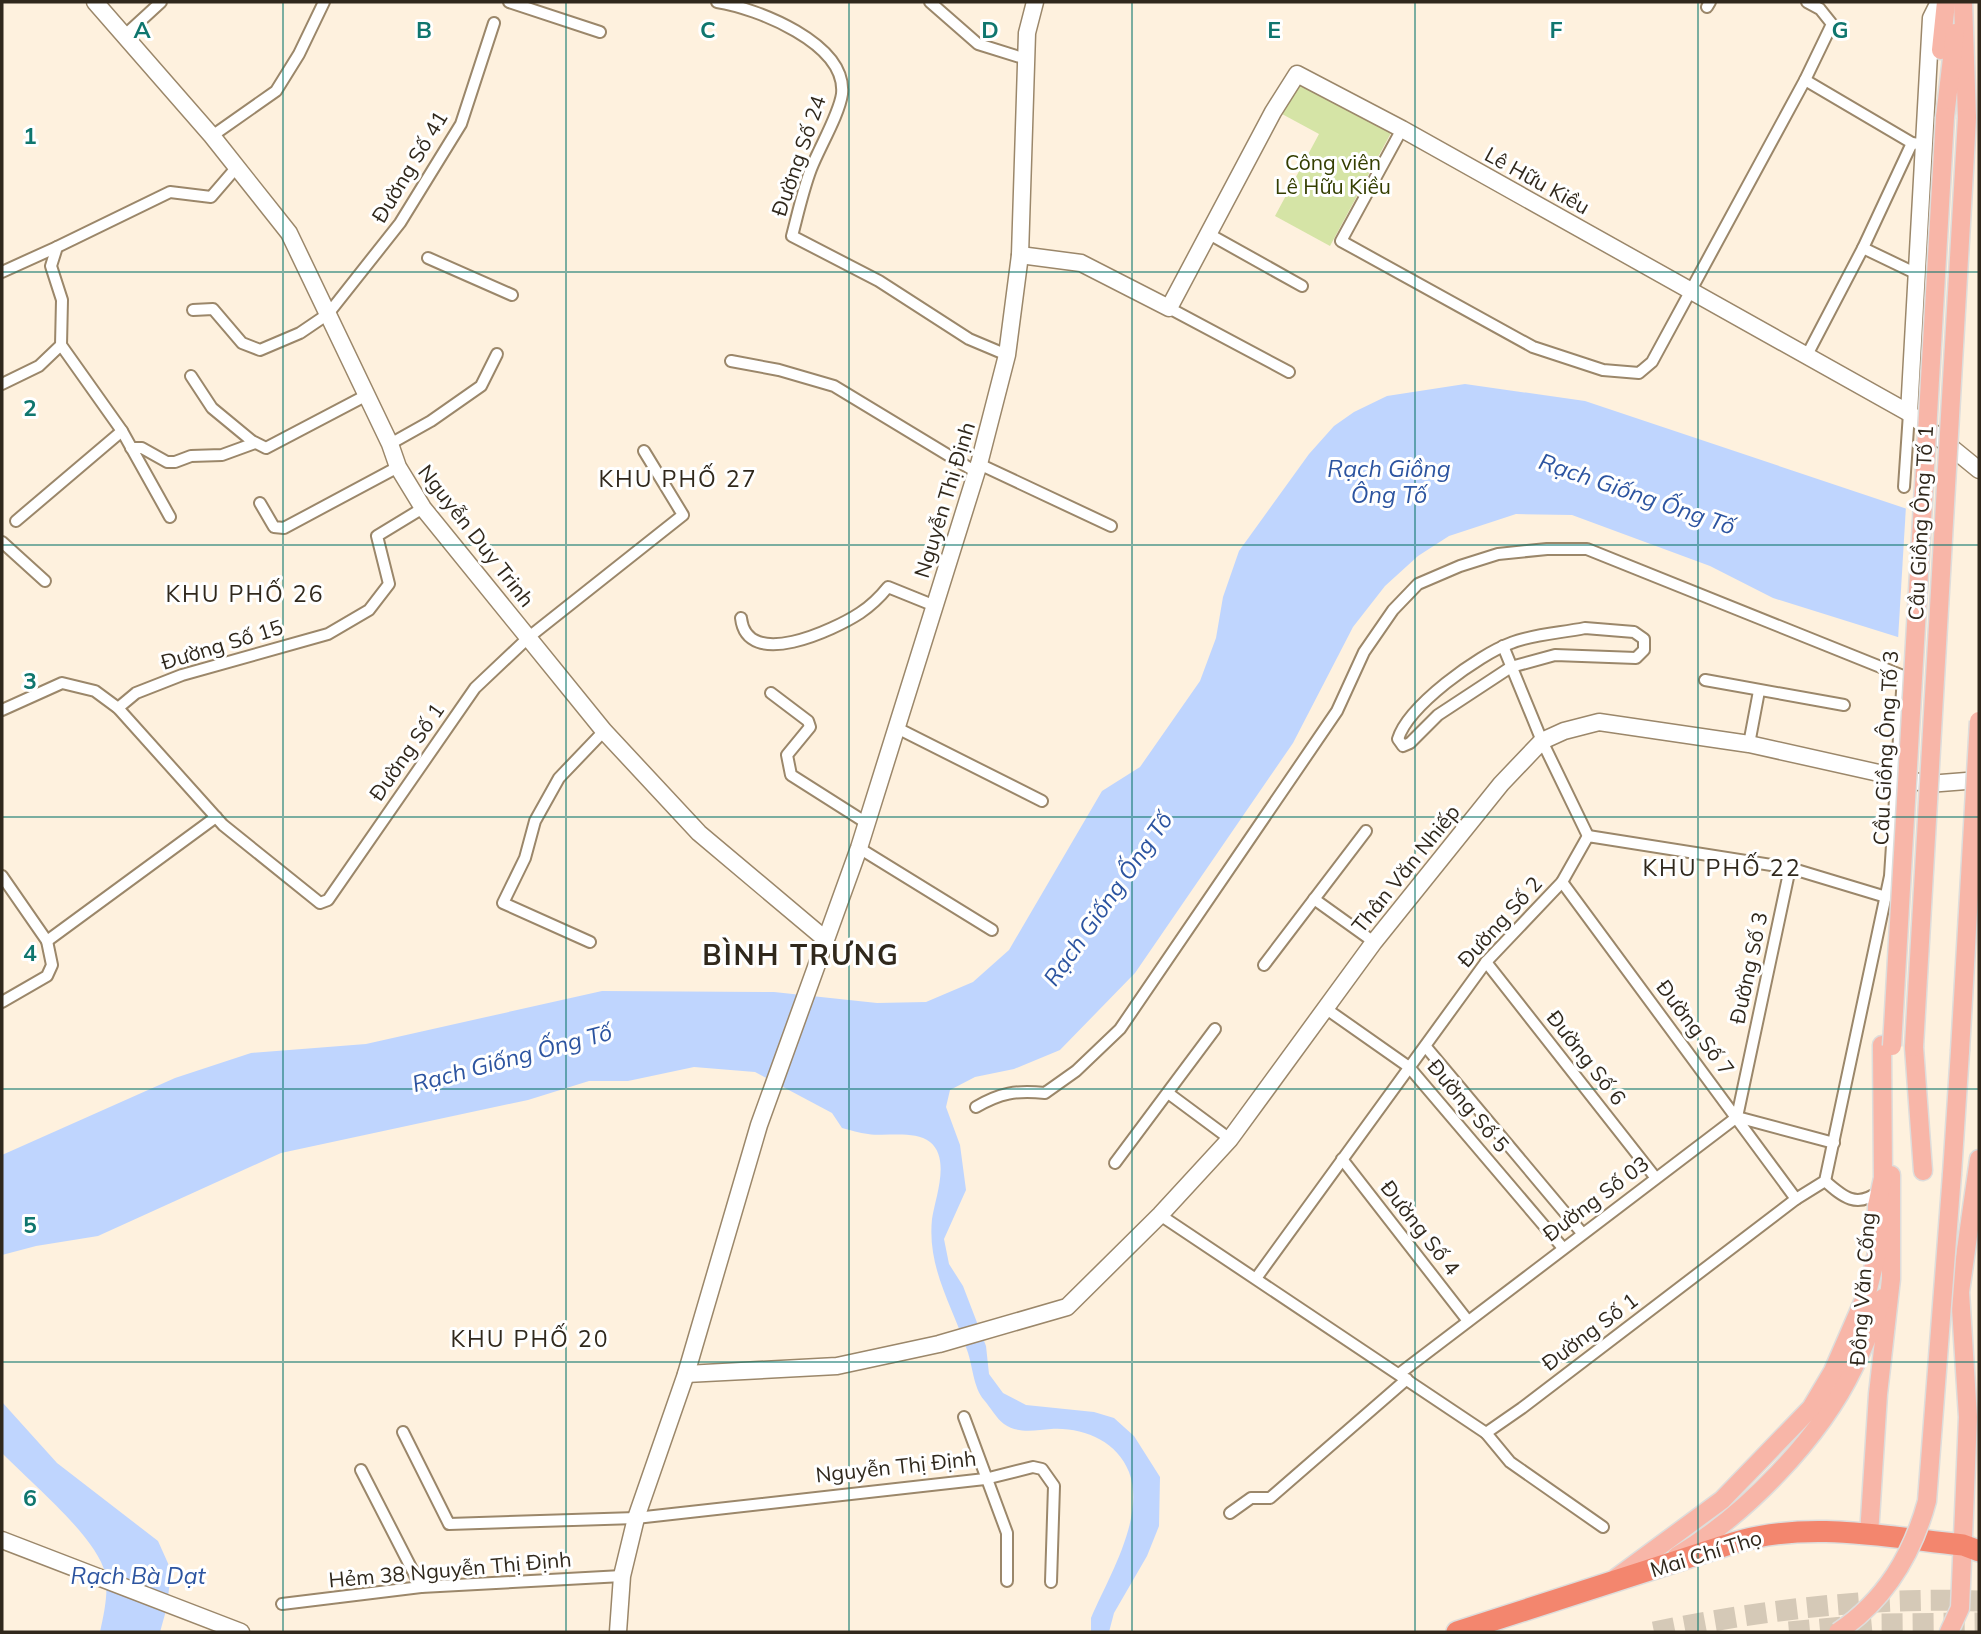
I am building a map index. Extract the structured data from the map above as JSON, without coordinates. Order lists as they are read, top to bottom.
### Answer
{
  "streets": {
    "highway": ["Mai Chí Thọ"],
    "main road": ["Cầu Giồng Ông Tố 1", "Cầu Giồng Ông Tố 3", "Đồng Văn Cống"],
    "street": [
      "Đường Số 24",
      "Đường Số 41",
      "Lê Hữu Kiều",
      "Nguyễn Thị Định",
      "Nguyễn Duy Trinh",
      "Đường Số 15",
      "Đường Số 1",
      "Thân Văn Nhiếp",
      "Đường Số 2",
      "Đường Số 3",
      "Đường Số 7",
      "Đường Số 6",
      "Đường Số 5",
      "Đường Số 03",
      "Đường Số 4",
      "Hẻm 38 Nguyễn Thị Định"
    ]
  },
  "crossings": [
    ["Đường Số 24", "Nguyễn Thị Định"],
    ["Đường Số 41", "Nguyễn Duy Trinh"],
    ["Nguyễn Thị Định", "Nguyễn Duy Trinh"],
    ["Nguyễn Thị Định", "Thân Văn Nhiếp"],
    ["Nguyễn Duy Trinh", "Đường Số 15"],
    ["Nguyễn Duy Trinh", "Đường Số 1"],
    ["Cầu Giồng Ông Tố 3", "Đồng Văn Cống"],
    ["Đường Số 1", "Đường Số 7"],
    ["Thân Văn Nhiếp", "Đường Số 5"],
    ["Đường Số 2", "Đường Số 7"],
    ["Đường Số 2", "Đường Số 6"],
    ["Đường Số 2", "Đường Số 5"],
    ["Đường Số 2", "Đường Số 4"],
    ["Đường Số 3", "Đường Số 7"],
    ["Đường Số 3", "Đường Số 03"],
    ["Đường Số 7", "Đường Số 03"],
    ["Đường Số 6", "Đường Số 03"],
    ["Đường Số 5", "Đường Số 03"],
    ["Đường Số 03", "Đường Số 4"],
    ["Đồng Văn Cống", "Mai Chí Thọ"]
  ],
  "districts": [
    "KHU PHỐ 27",
    "KHU PHỐ 26",
    "KHU PHỐ 22",
    "BÌNH TRƯNG",
    "KHU PHỐ 20"
  ],
  "water": ["Rạch Giồng Ông Tố", "Rạch Giống Ống Tố", "Rạch Bà Dạt"],
  "parks": ["Công viên Lê Hữu Kiều"],
  "grid": {
    "columns": [
      "A",
      "B",
      "C",
      "D",
      "E",
      "F",
      "G"
    ],
    "rows": [
      "1",
      "2",
      "3",
      "4",
      "5",
      "6"
    ]
  }
}
